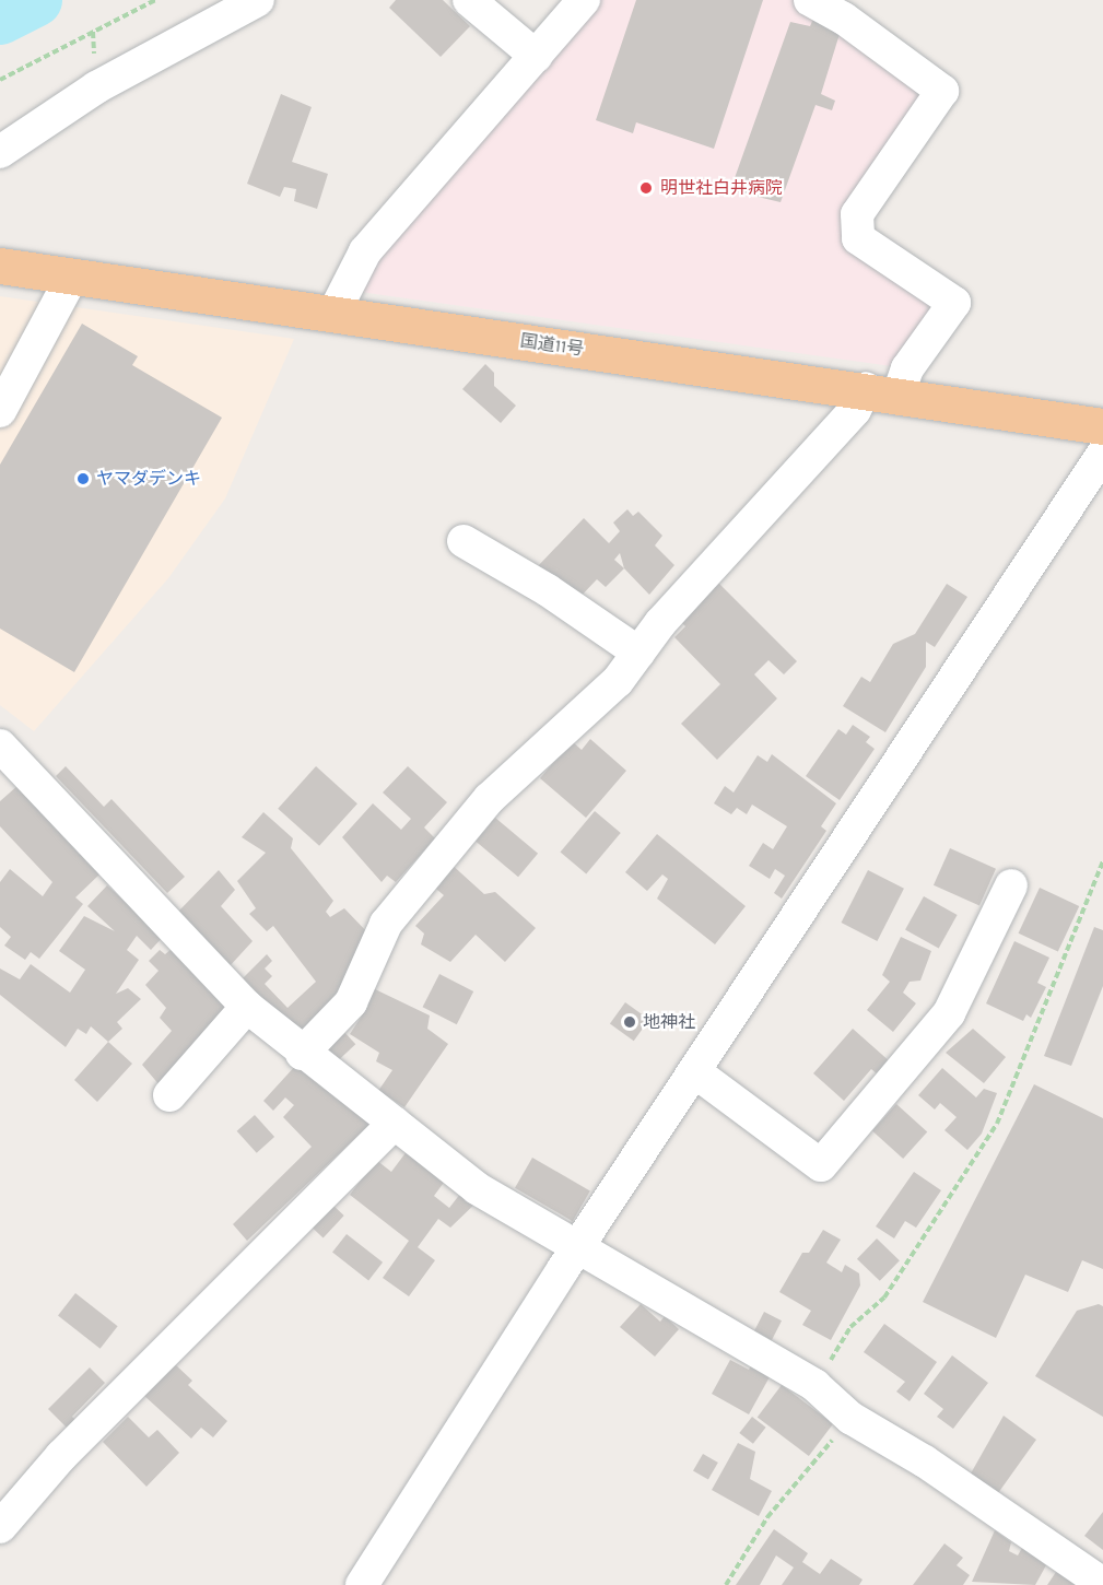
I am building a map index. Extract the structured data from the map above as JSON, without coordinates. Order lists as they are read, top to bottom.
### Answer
{
  "streets": {
    "highway": ["国道11号"]
  },
  "places": ["明世社白井病院", "ヤマダデンキ", "地神社"]
}
